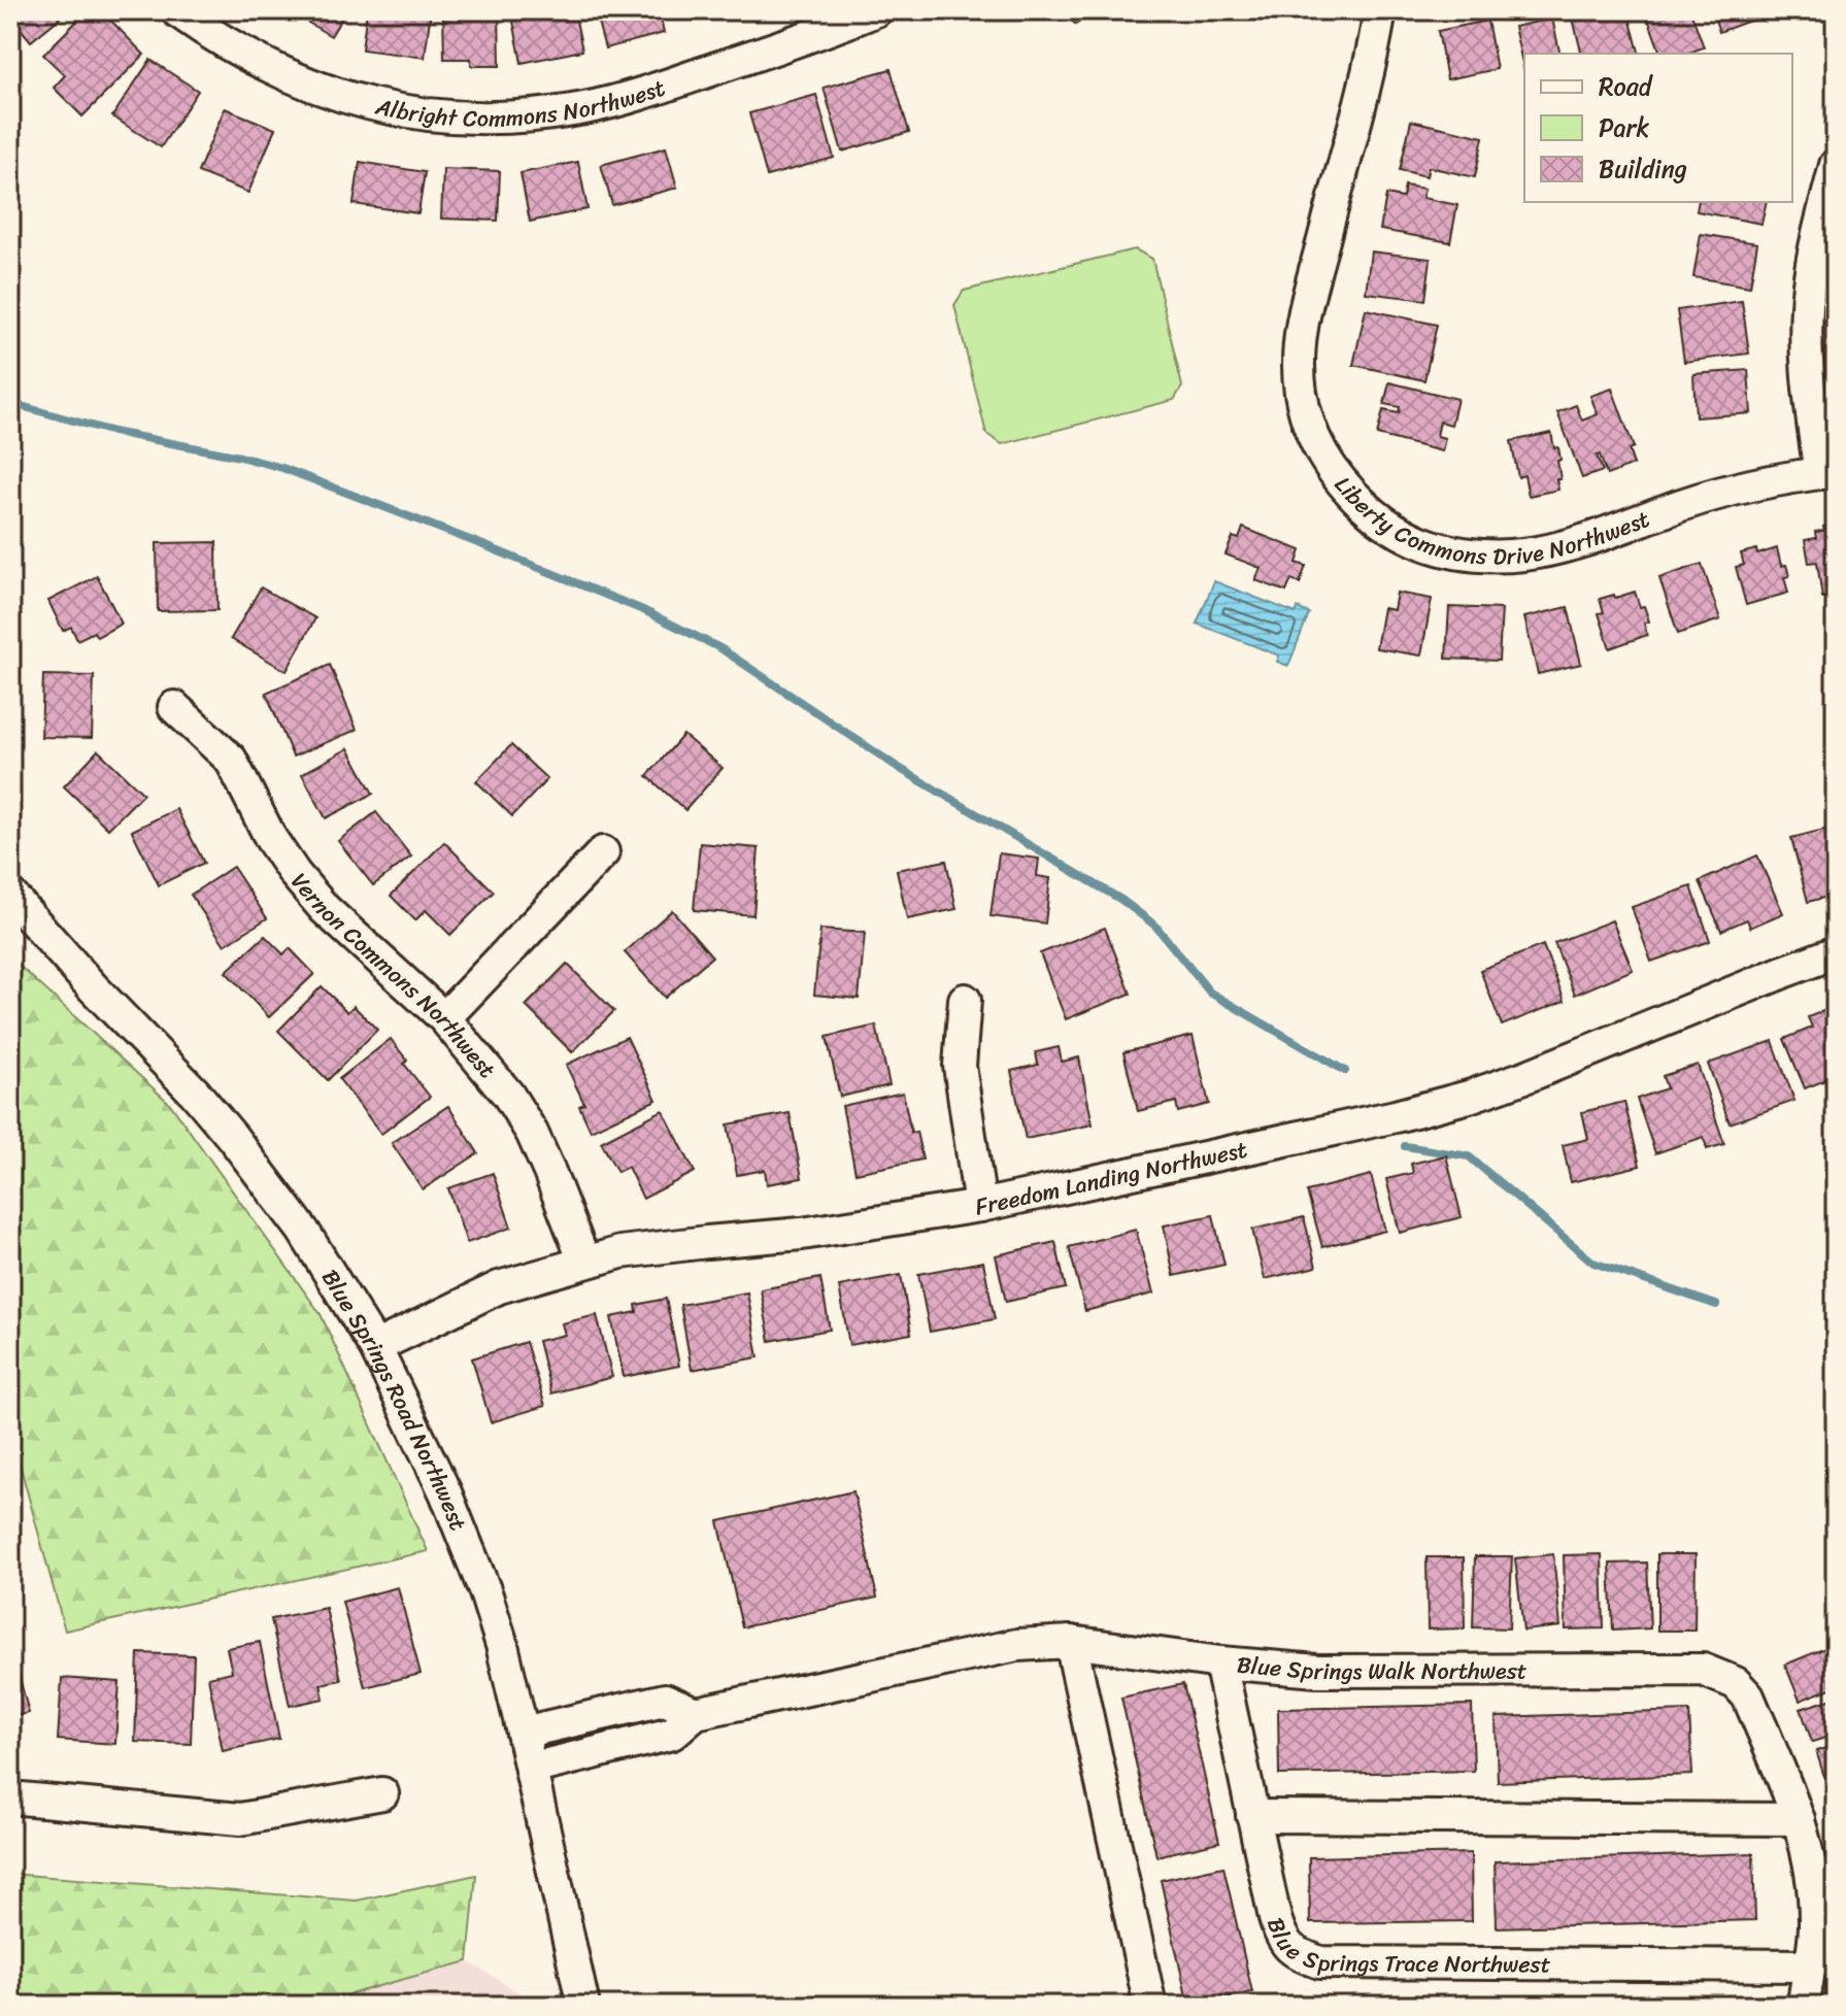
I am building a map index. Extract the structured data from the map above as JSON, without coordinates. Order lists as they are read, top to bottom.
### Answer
{
  "streets": {
    "street": [
      "Albright Commons Northwest",
      "Liberty Commons Drive Northwest",
      "Vernon Commons Northwest",
      "Freedom Landing Northwest",
      "Blue Springs Road Northwest",
      "Blue Springs Walk Northwest",
      "Blue Springs Trace Northwest"
    ]
  },
  "crossings": [
    ["Vernon Commons Northwest", "Freedom Landing Northwest"],
    ["Freedom Landing Northwest", "Blue Springs Road Northwest"],
    ["Blue Springs Road Northwest", "Blue Springs Walk Northwest"],
    ["Blue Springs Walk Northwest", "Blue Springs Trace Northwest"]
  ],
  "legend": ["Road", "Park", "Building"]
}
